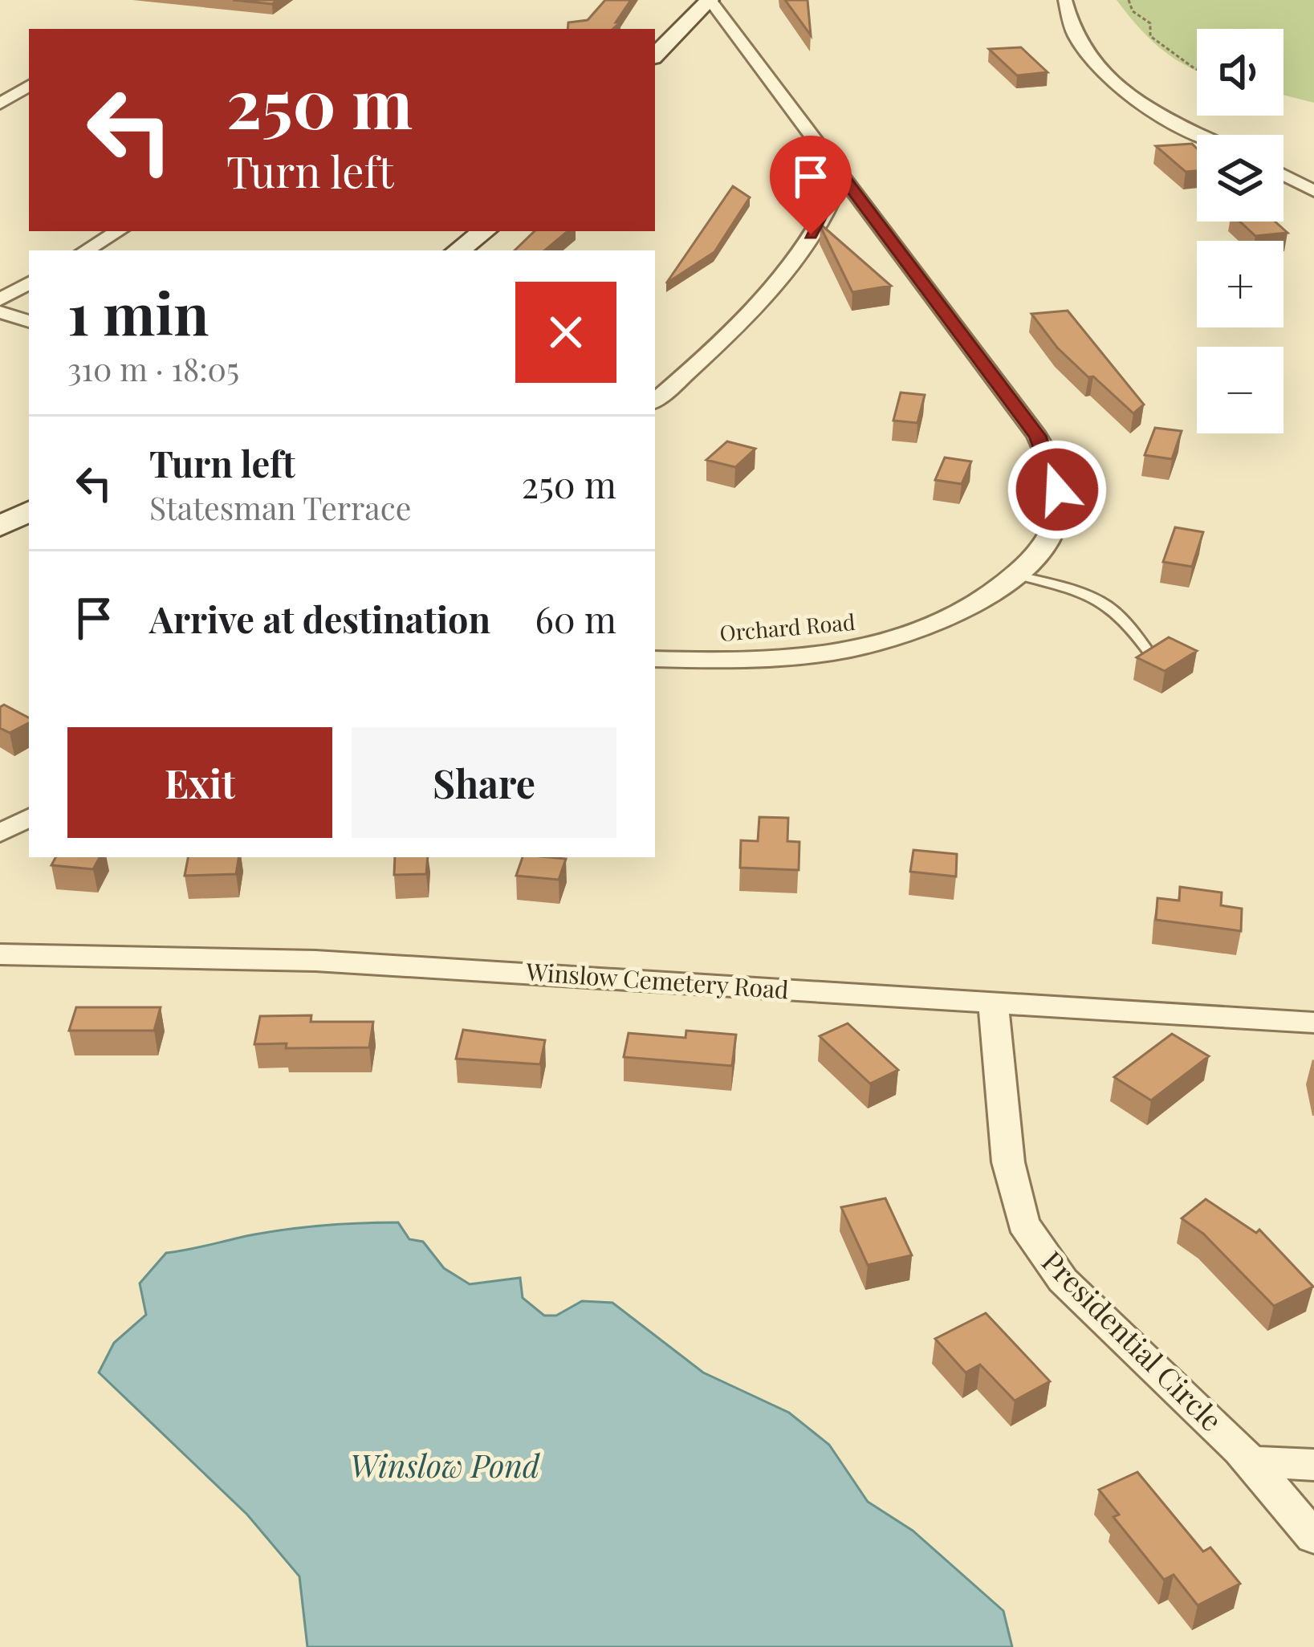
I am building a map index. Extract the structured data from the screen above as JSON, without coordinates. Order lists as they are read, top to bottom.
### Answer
{
  "streets": {
    "street": ["Orchard Road", "Winslow Cemetery Road", "Presidential Circle"]
  },
  "crossings": [
    ["Winslow Cemetery Road", "Presidential Circle"]
  ],
  "water": ["Winslow Pond"],
  "page": {
    "map_buttons": ["+", "−"],
    "turn": ["250 m", "Turn left"],
    "heading": ["1 min", "310 m · 18:05"],
    "list": [
      {
        "name": "Turn left",
        "note": "Statesman Terrace",
        "value": "250 m"
      },
      {
        "name": "Arrive at destination",
        "value": "60 m"
      }
    ],
    "buttons": ["Exit", "Share"]
  }
}
